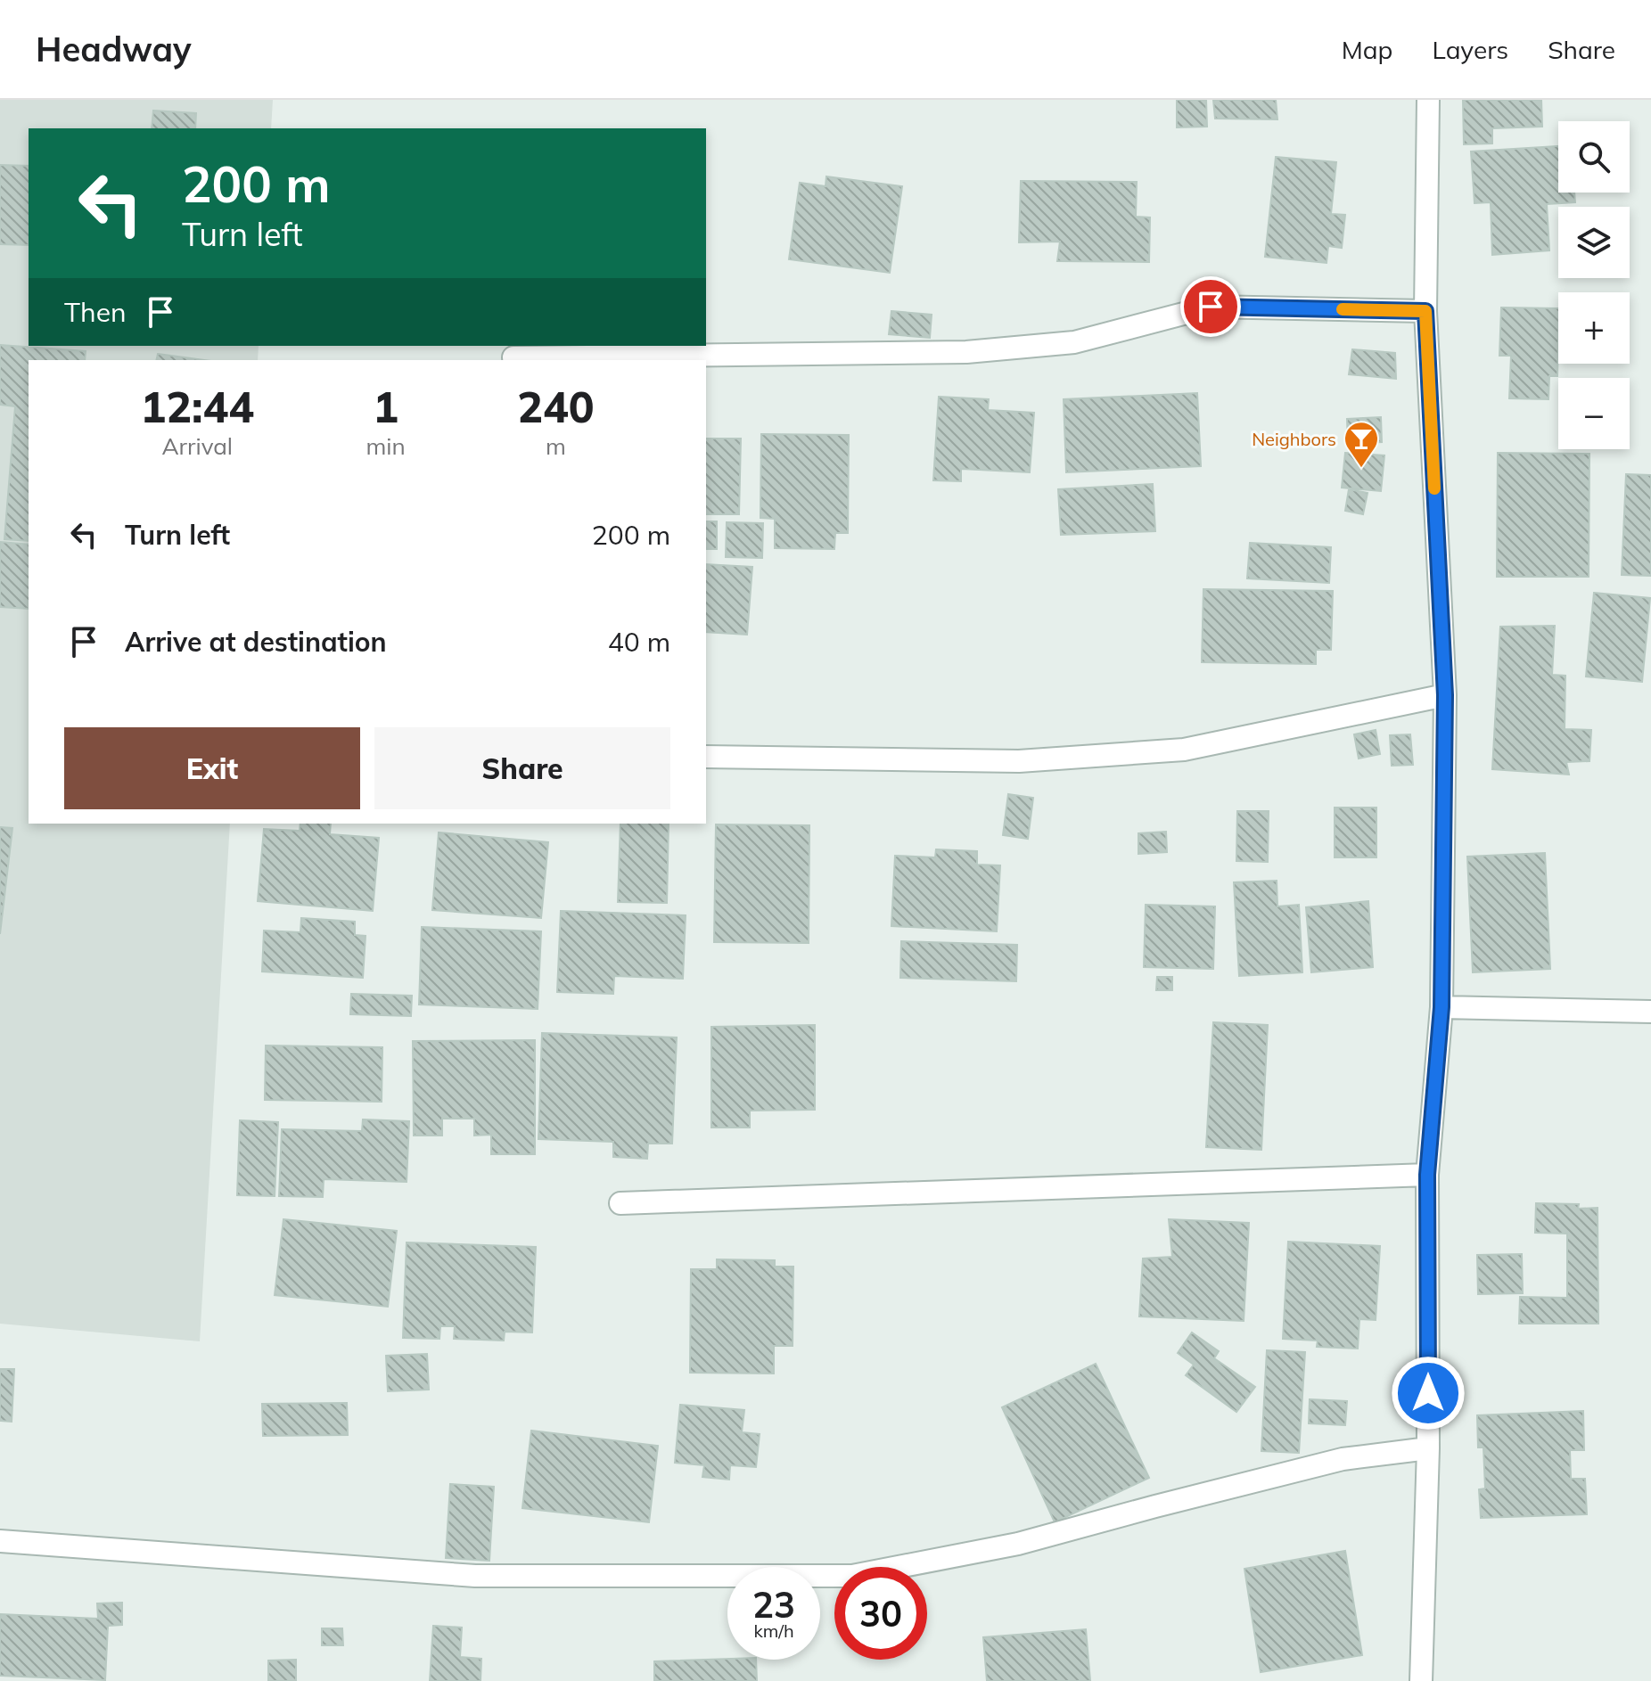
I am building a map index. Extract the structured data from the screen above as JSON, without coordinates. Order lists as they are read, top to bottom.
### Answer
{
  "places": {
    "bar": ["Neighbors"]
  },
  "page": {
    "header": "Headway",
    "nav": ["Map", "Layers", "Share"],
    "map_buttons": ["+", "−"],
    "turn": ["200 m", "Turn left"],
    "then": "Then",
    "eta": [
      "12:44",
      "Arrival",
      "1",
      "min",
      "240",
      "m"
    ],
    "list": [
      {
        "name": "Turn left",
        "value": "200 m"
      },
      {
        "name": "Arrive at destination",
        "value": "40 m"
      }
    ],
    "buttons": ["Exit", "Share"],
    "speed": "23 km/h",
    "limit": "30"
  }
}
